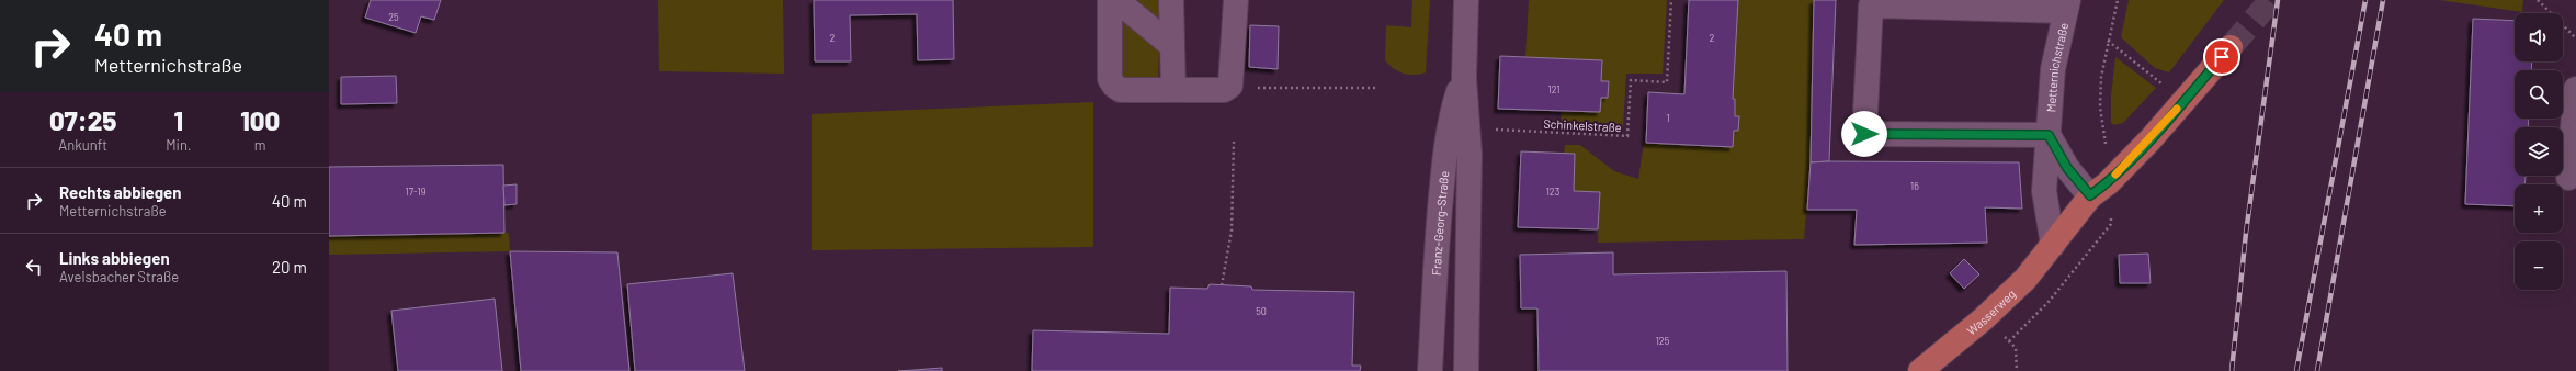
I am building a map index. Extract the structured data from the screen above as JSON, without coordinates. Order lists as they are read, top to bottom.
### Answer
{
  "streets": {
    "main road": ["Wasserweg"],
    "street": ["Metternichstraße", "Franz-Georg-Straße"],
    "path": ["Schinkelstraße"]
  },
  "crossings": [
    ["Metternichstraße", "Wasserweg"],
    ["Schinkelstraße", "Franz-Georg-Straße"]
  ],
  "house_numbers": [
    "25",
    "2",
    "2",
    "121",
    "1",
    "16",
    "17-19",
    "123",
    "50",
    "125"
  ],
  "page": {
    "turn": ["40 m", "Metternichstraße"],
    "map_buttons": ["+", "−"],
    "eta": [
      "07:25",
      "Ankunft",
      "1",
      "Min.",
      "100",
      "m"
    ],
    "list": [
      {
        "name": "Rechts abbiegen",
        "note": "Metternichstraße",
        "value": "40 m"
      },
      {
        "name": "Links abbiegen",
        "note": "Avelsbacher Straße",
        "value": "20 m"
      }
    ]
  }
}
